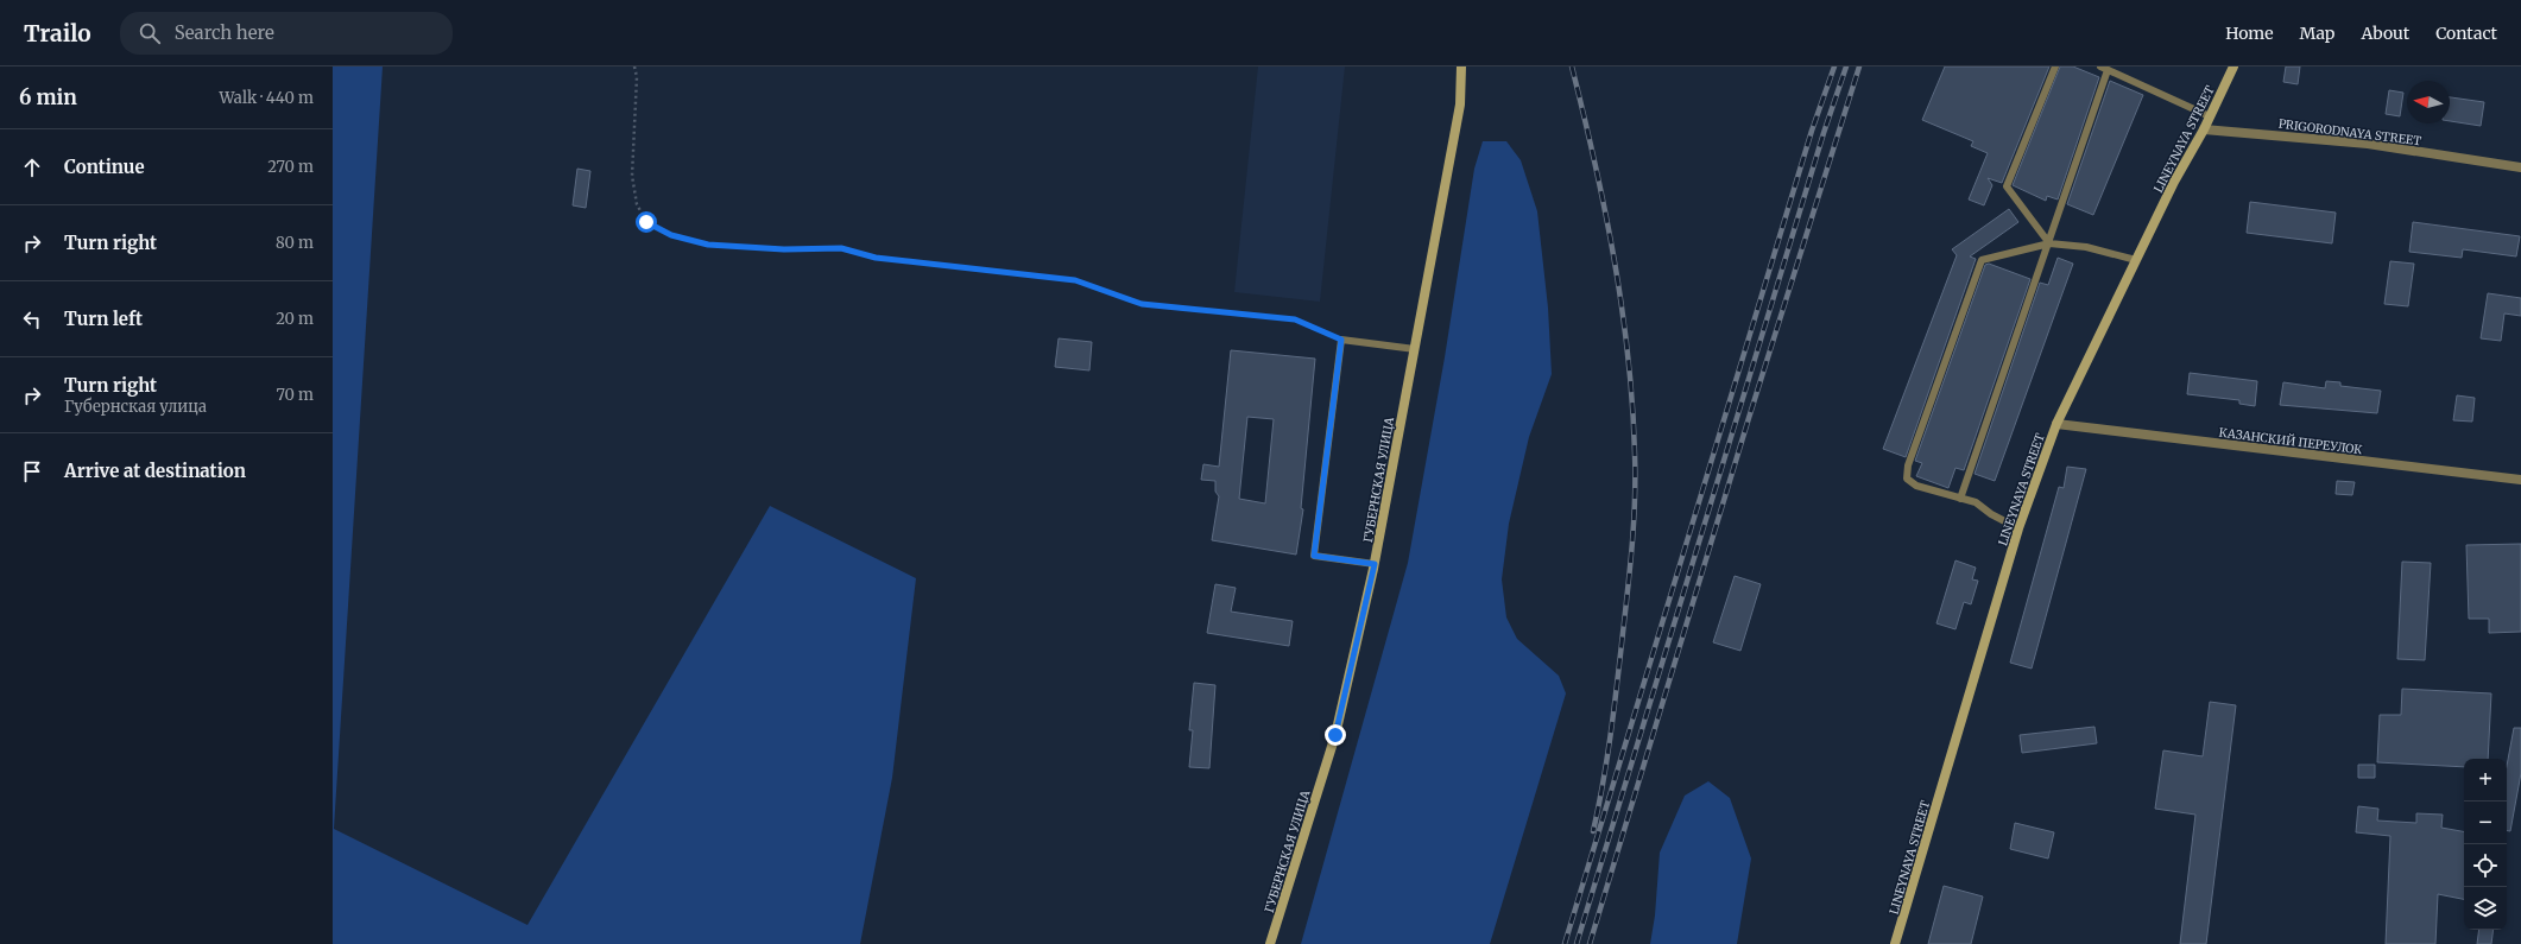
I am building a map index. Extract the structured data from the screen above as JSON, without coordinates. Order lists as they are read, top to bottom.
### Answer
{
  "streets": {
    "street": [
      "PRIGORODNAYA STREET",
      "LINEYNAYA STREET",
      "КАЗАНСКИЙ ПЕРЕУЛОК",
      "ГУБЕРНСКАЯ УЛИЦА"
    ]
  },
  "crossings": [
    ["PRIGORODNAYA STREET", "LINEYNAYA STREET"],
    ["LINEYNAYA STREET", "КАЗАНСКИЙ ПЕРЕУЛОК"]
  ],
  "north": "left",
  "page": {
    "header": "Trailo",
    "search": "Search here",
    "nav": [
      "Home",
      "Map",
      "About",
      "Contact"
    ],
    "heading": ["6 min", "Walk · 440 m"],
    "list": [
      ["Continue", "270 m"],
      ["Turn right", "80 m"],
      ["Turn left", "20 m"],
      ["Turn right", "Губернская улица", "70 m"],
      "Arrive at destination"
    ],
    "map_buttons": ["+", "−"]
  }
}
